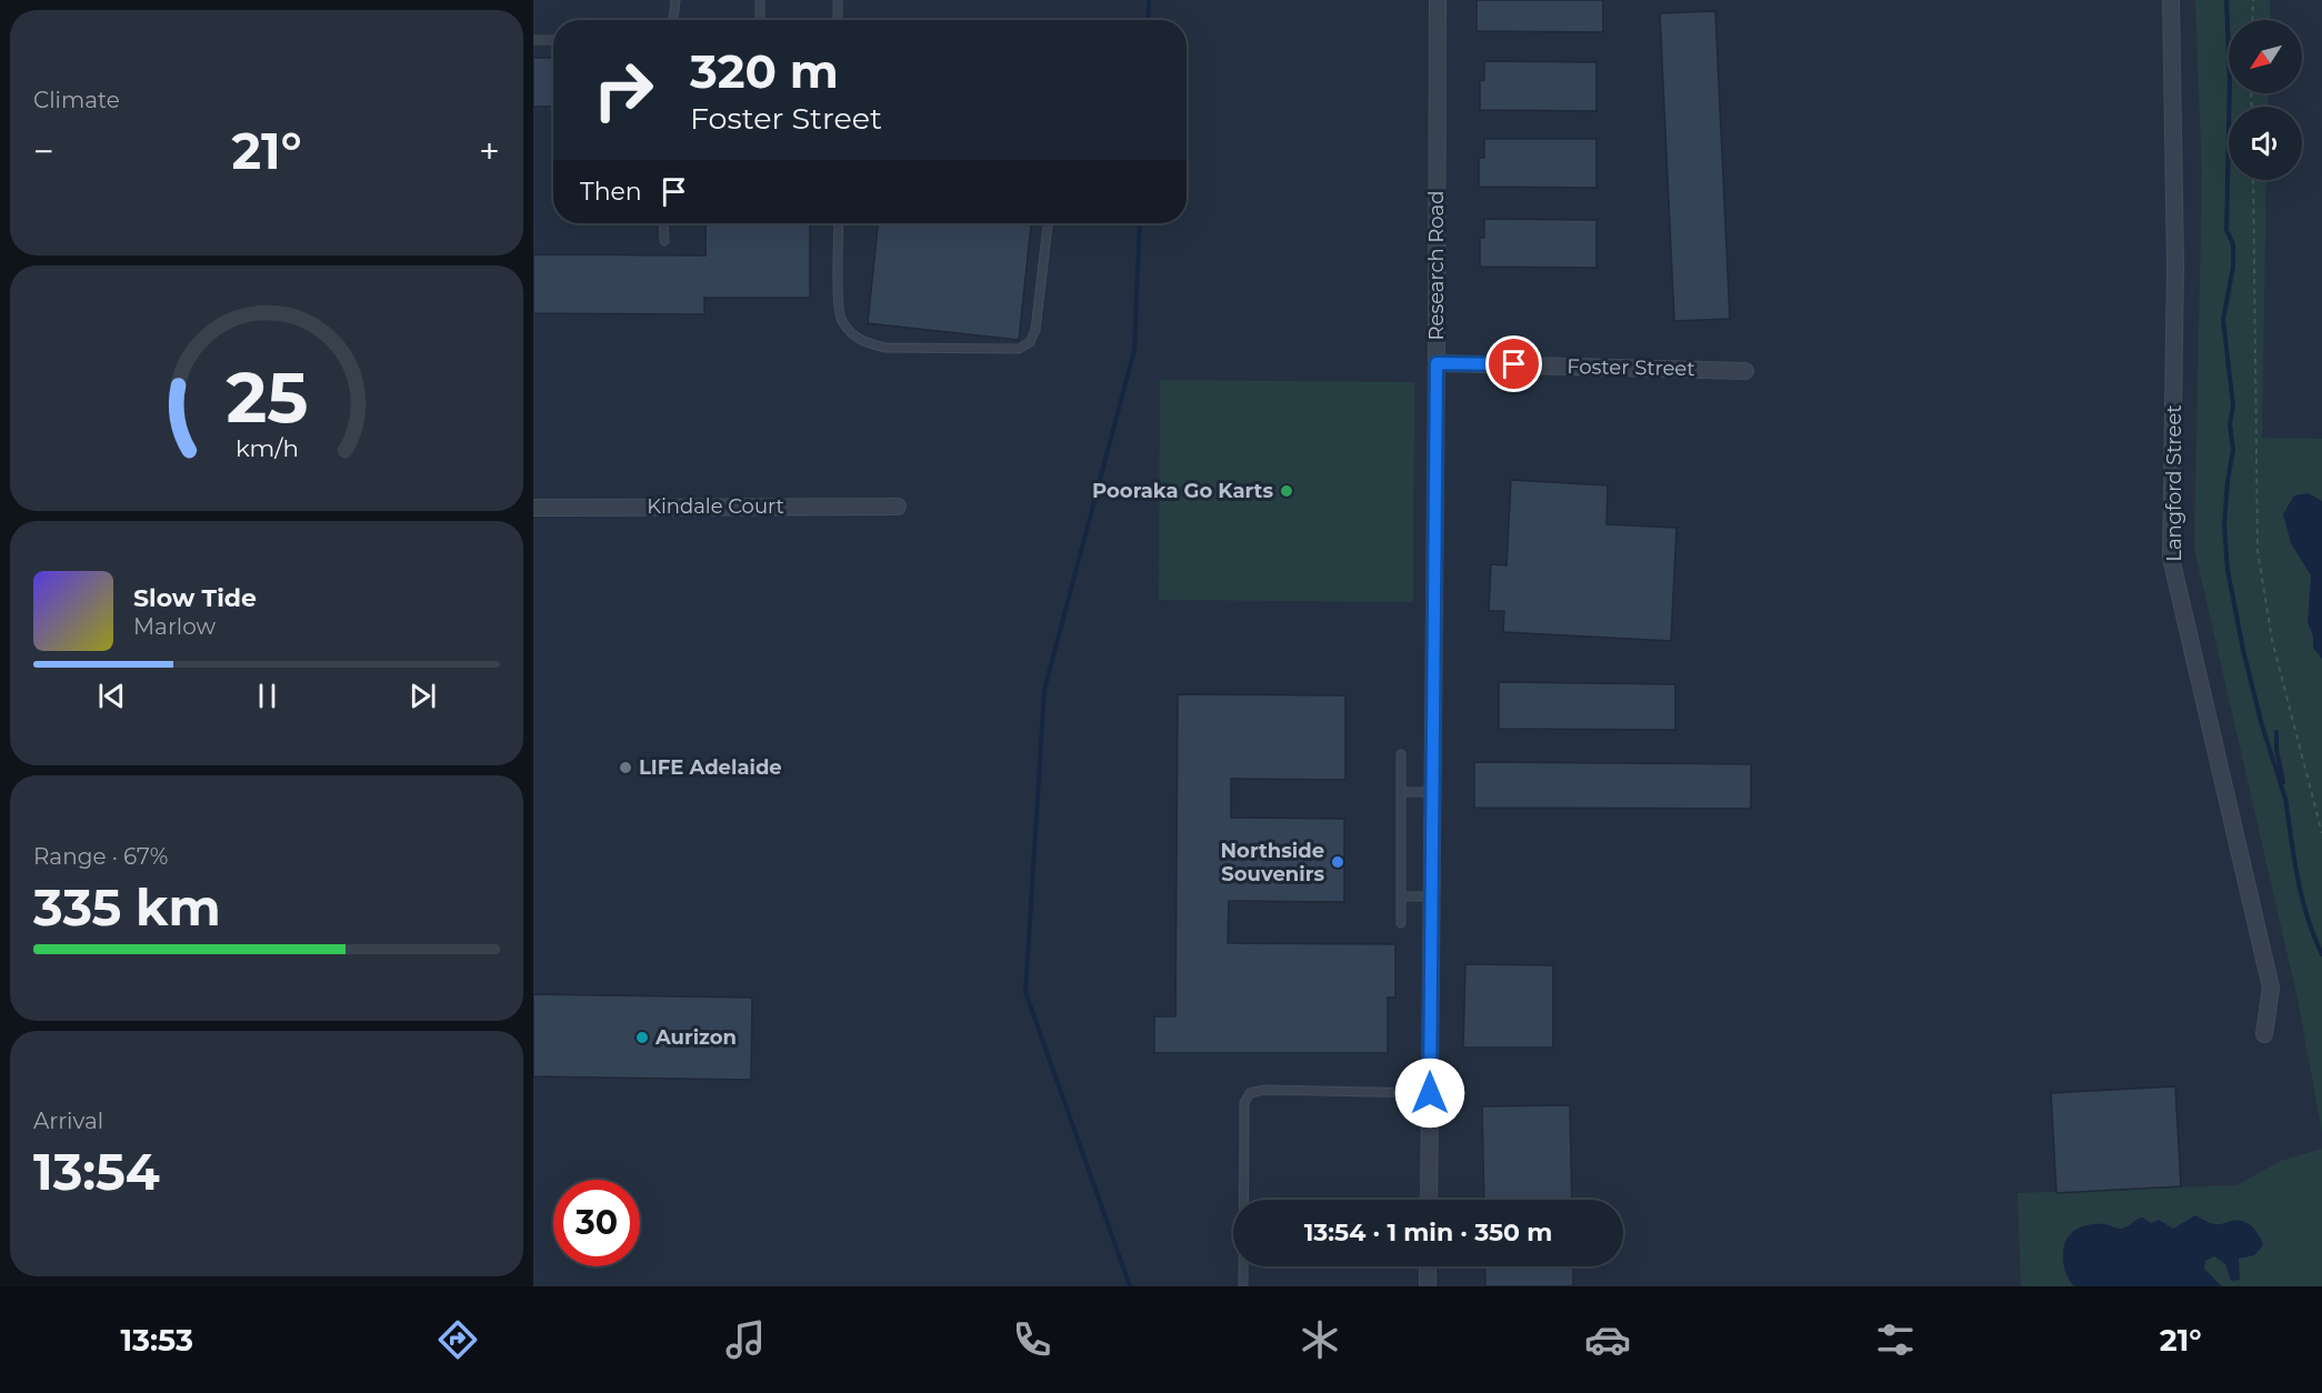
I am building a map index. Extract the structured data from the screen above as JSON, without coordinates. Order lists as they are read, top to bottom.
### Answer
{
  "streets": {
    "street": [
      "Research Road",
      "Foster Street",
      "Langford Street",
      "Kindale Court"
    ]
  },
  "crossings": [
    ["Research Road", "Foster Street"]
  ],
  "places": [
    "Pooraka Go Karts",
    "LIFE Adelaide",
    "Northside Souvenirs",
    "Aurizon"
  ],
  "north": "bottom left",
  "page": {
    "tile": [
      "Climate",
      ["Range · 67%", "335 km"],
      ["Arrival", "13:54"]
    ],
    "turn": ["320 m", "Foster Street"],
    "heat": ["−", "21°", "+"],
    "then": "Then",
    "song": ["Slow Tide", "Marlow"],
    "limit": "30",
    "trip": "13:54 · 1 min · 350 m",
    "tabs": ["13:53", "21°"],
    "gauge": ["25", "km/h"]
  }
}
